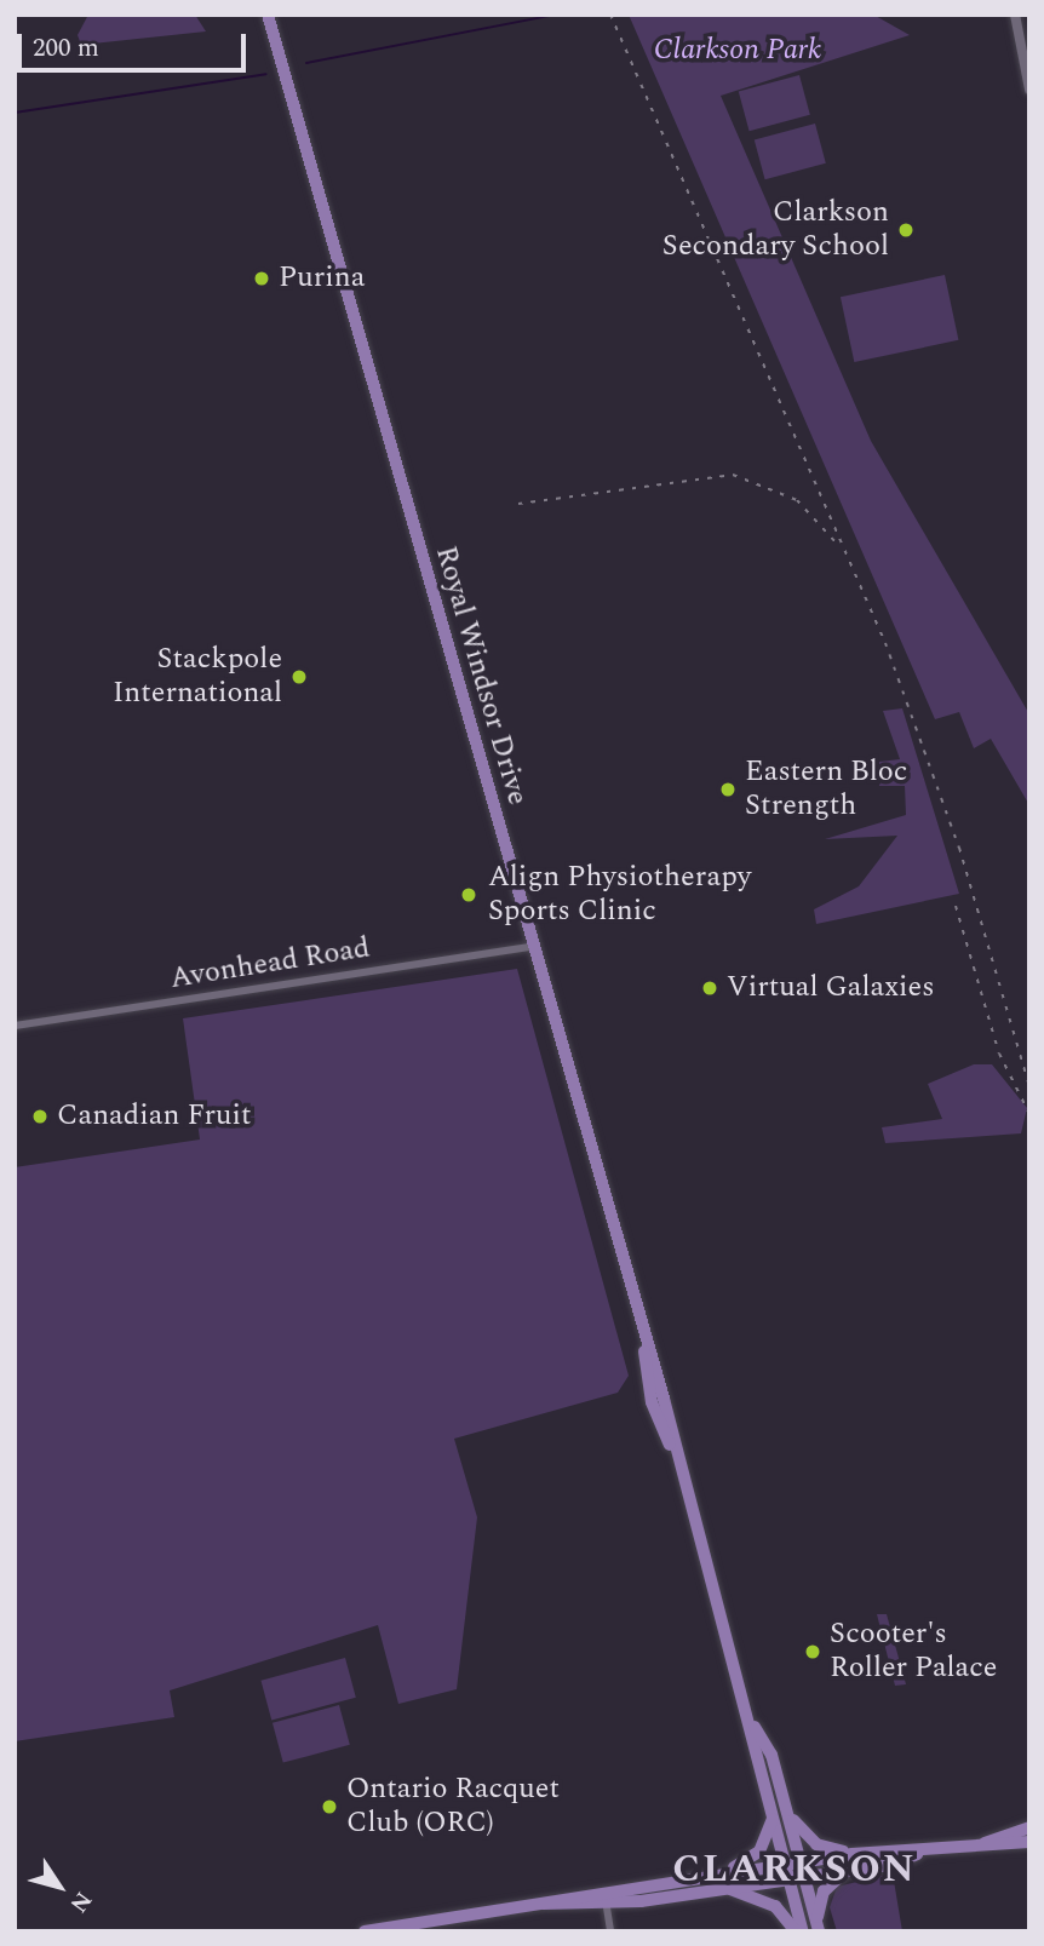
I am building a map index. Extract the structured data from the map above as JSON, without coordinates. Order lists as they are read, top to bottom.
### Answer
{
  "streets": {
    "main road": ["Royal Windsor Drive"],
    "street": ["Avonhead Road"]
  },
  "crossings": [
    ["Royal Windsor Drive", "Avonhead Road"]
  ],
  "districts": ["CLARKSON"],
  "parks": ["Clarkson Park"],
  "places": [
    "Clarkson Secondary School",
    "Purina",
    "Stackpole International",
    "Eastern Bloc Strength",
    "Align Physiotherapy Sports Clinic",
    "Virtual Galaxies",
    "Canadian Fruit",
    "Scooter's Roller Palace",
    "Ontario Racquet Club (ORC)"
  ],
  "scale_bar": "200 m",
  "north": "bottom right"
}
